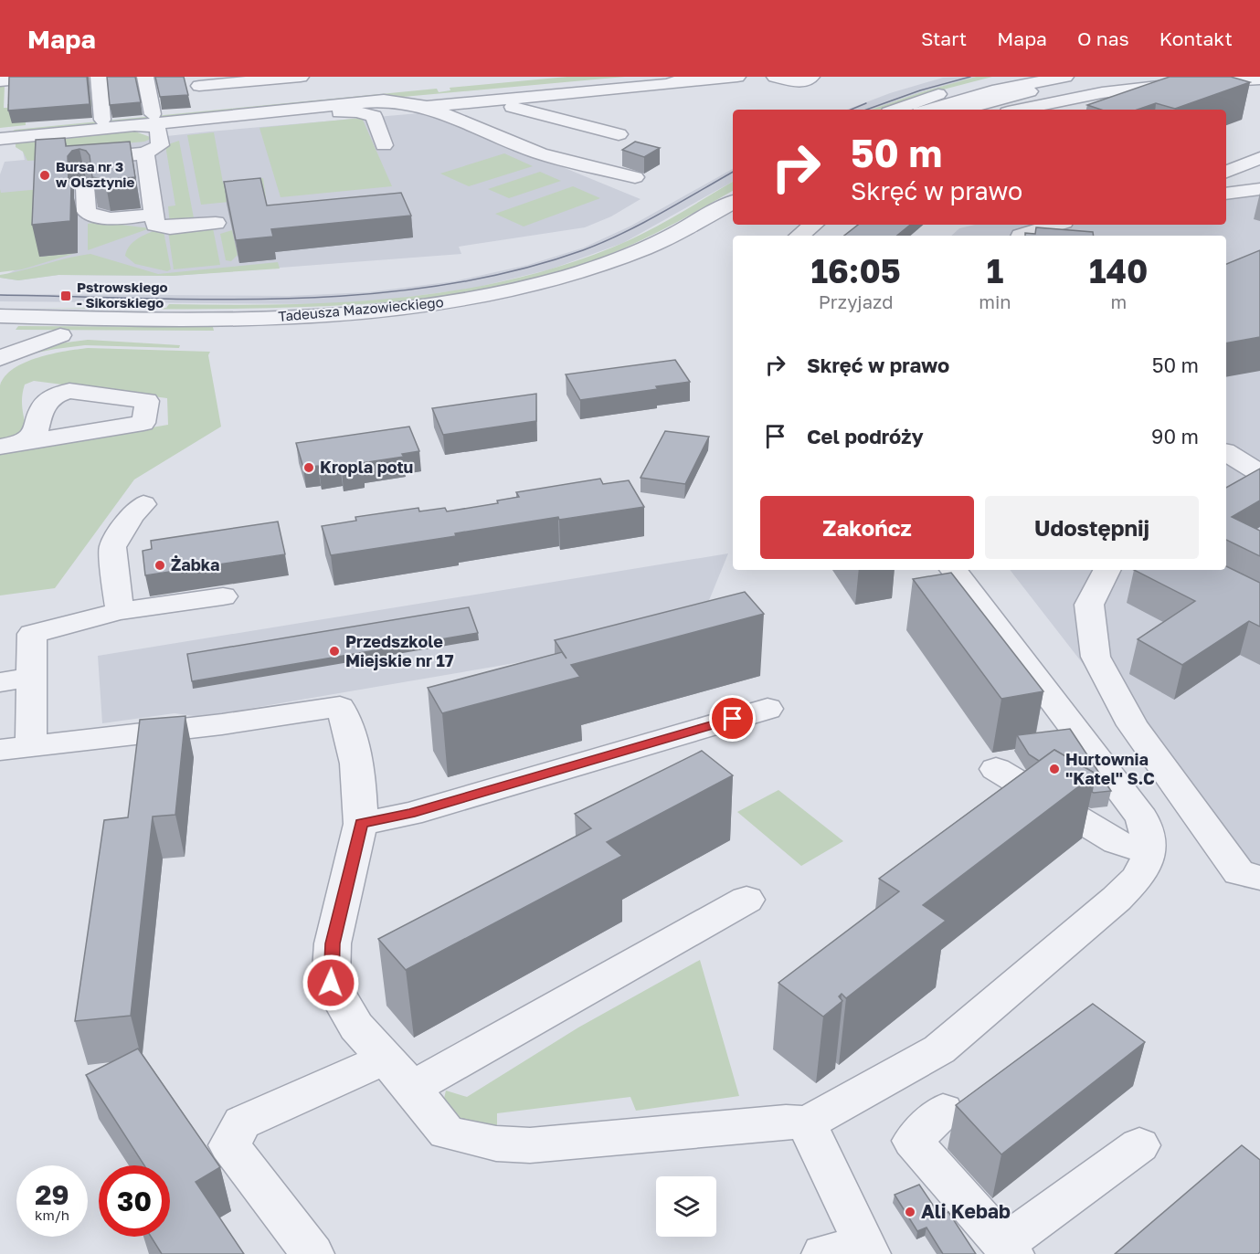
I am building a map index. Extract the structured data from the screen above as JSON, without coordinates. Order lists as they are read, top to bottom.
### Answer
{
  "streets": {
    "street": ["Tadeusza Mazowieckiego"]
  },
  "places": {
    "other": [
      "Bursa nr 3 w Olsztynie",
      "Kropla potu",
      "Żabka",
      "Przedszkole Miejskie nr 17",
      "Hurtownia \"Katel\" S.C",
      "Ali Kebab"
    ],
    "transit": ["Pstrowskiego - Sikorskiego"]
  },
  "page": {
    "header": "Mapa",
    "nav": [
      "Start",
      "Mapa",
      "O nas",
      "Kontakt"
    ],
    "turn": ["50 m", "Skręć w prawo"],
    "eta": [
      "16:05",
      "Przyjazd",
      "1",
      "min",
      "140",
      "m"
    ],
    "list": [
      {
        "name": "Skręć w prawo",
        "value": "50 m"
      },
      {
        "name": "Cel podróży",
        "value": "90 m"
      }
    ],
    "buttons": ["Zakończ", "Udostępnij"],
    "speed": "29 km/h",
    "limit": "30"
  }
}
